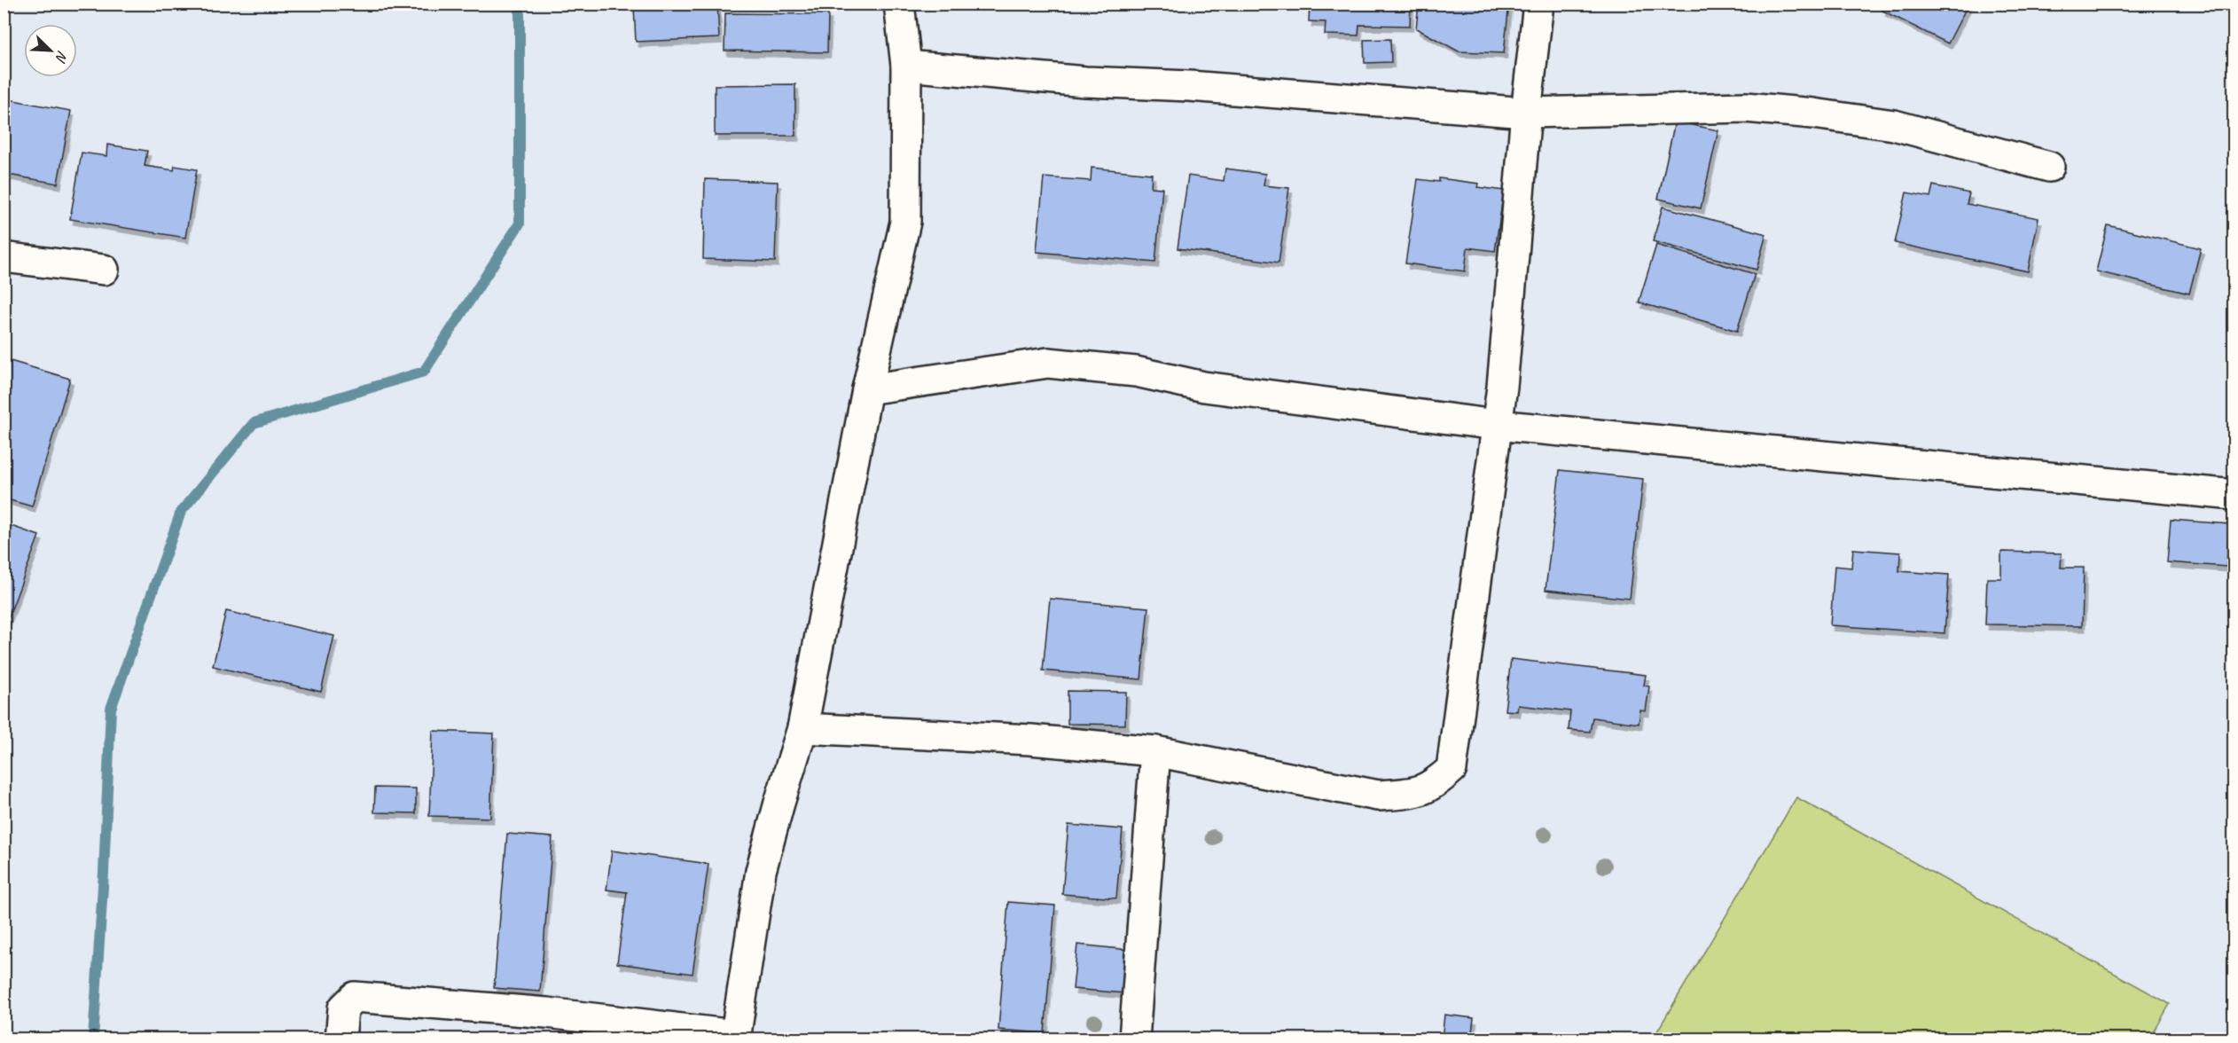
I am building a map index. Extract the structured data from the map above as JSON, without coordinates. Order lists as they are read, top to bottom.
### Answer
{
  "north": "bottom right"
}
